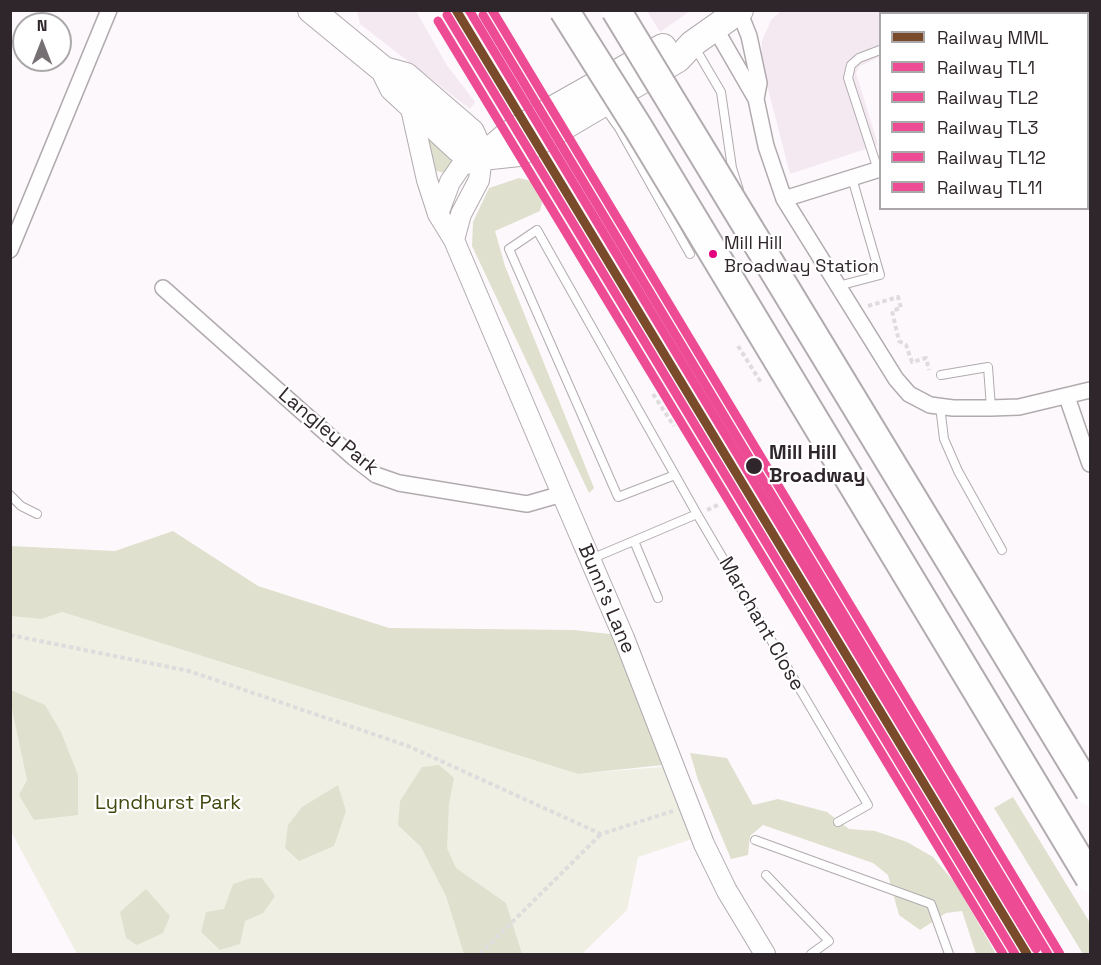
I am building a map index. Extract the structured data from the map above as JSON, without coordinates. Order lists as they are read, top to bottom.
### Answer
{
  "streets": {
    "street": ["Langley Park", "Bunn's Lane"],
    "lane": ["Marchant Close"]
  },
  "crossings": [
    ["Langley Park", "Bunn's Lane"]
  ],
  "parks": ["Lyndhurst Park"],
  "places": ["Mill Hill Broadway Station", "Mill Hill Broadway"],
  "lines": [
    "rail line MML",
    "rail line TL2",
    "rail line TL12",
    "rail line TL1",
    "rail line TL11",
    "rail line TL3"
  ],
  "legend": [
    "Railway MML",
    "Railway TL1",
    "Railway TL2",
    "Railway TL3",
    "Railway TL12",
    "Railway TL11"
  ],
  "north": "top"
}
